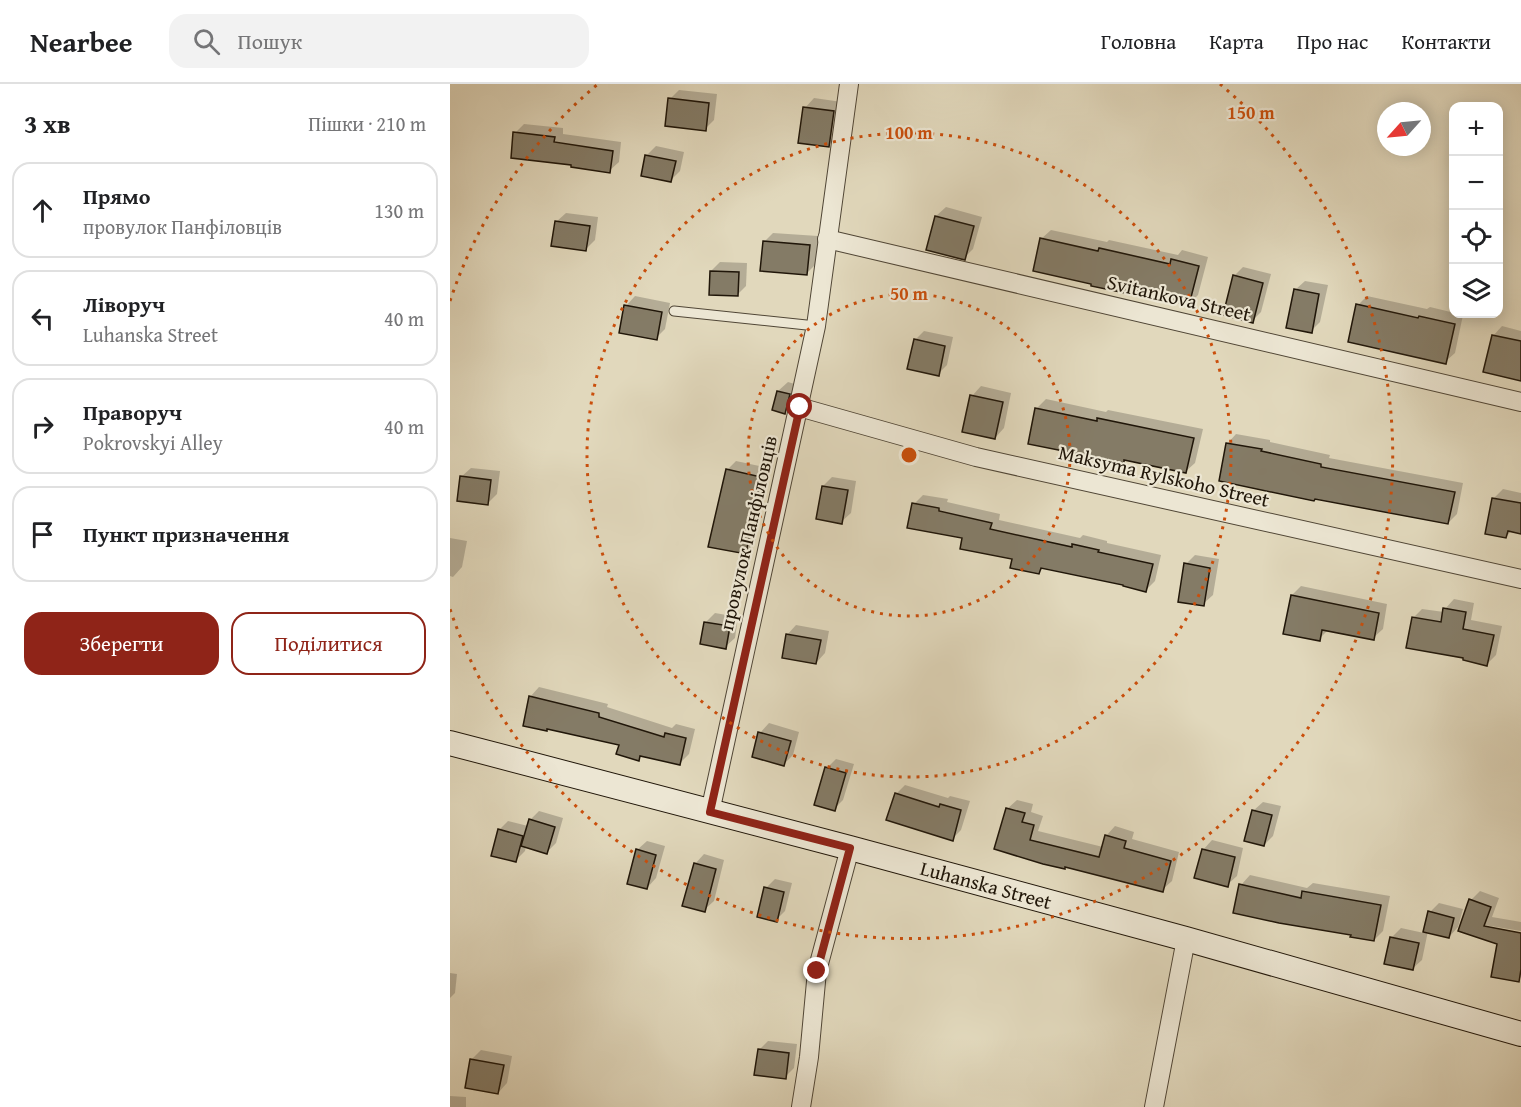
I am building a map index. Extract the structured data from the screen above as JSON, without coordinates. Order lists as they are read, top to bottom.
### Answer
{
  "streets": {
    "main road": ["Luhanska Street"],
    "street": ["Svitankova Street", "Maksyma Rylskoho Street", "провулок Панфіловців"]
  },
  "crossings": [
    ["Svitankova Street", "провулок Панфіловців"],
    ["Maksyma Rylskoho Street", "провулок Панфіловців"],
    ["провулок Панфіловців", "Luhanska Street"]
  ],
  "north": "bottom left",
  "page": {
    "header": "Nearbee",
    "search": "Пошук",
    "nav": [
      "Головна",
      "Карта",
      "Про нас",
      "Контакти"
    ],
    "heading": ["3 хв", "Пішки · 210 m"],
    "map_buttons": ["+", "−"],
    "list": [
      ["Прямо", "провулок Панфіловців", "130 m"],
      ["Ліворуч", "Luhanska Street", "40 m"],
      ["Праворуч", "Pokrovskyi Alley", "40 m"],
      "Пункт призначення"
    ],
    "buttons": ["Зберегти", "Поділитися"]
  },
  "rings": ["150 m", "100 m", "50 m"]
}
